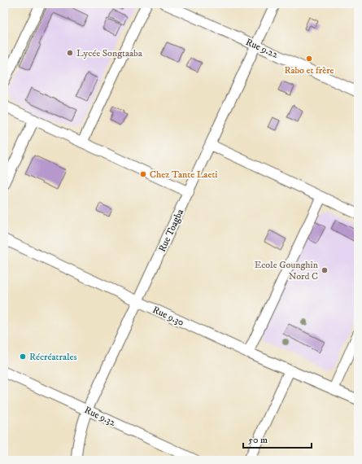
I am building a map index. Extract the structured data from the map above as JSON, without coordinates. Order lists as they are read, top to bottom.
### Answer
{
  "streets": {
    "street": [
      "Rue 9.22",
      "Rue Toagba",
      "Rue 9.30",
      "Rue 9.32"
    ]
  },
  "crossings": [
    ["Rue 9.22", "Rue Toagba"],
    ["Rue Toagba", "Rue 9.30"],
    ["Rue Toagba", "Rue 9.32"]
  ],
  "places": [
    "Lycée Songtaaba",
    "Rabo et frère",
    "Chez Tante Laeti",
    "Ecole Gounghin Nord C",
    "Récréatrales"
  ],
  "scale_bar": "50 m"
}
